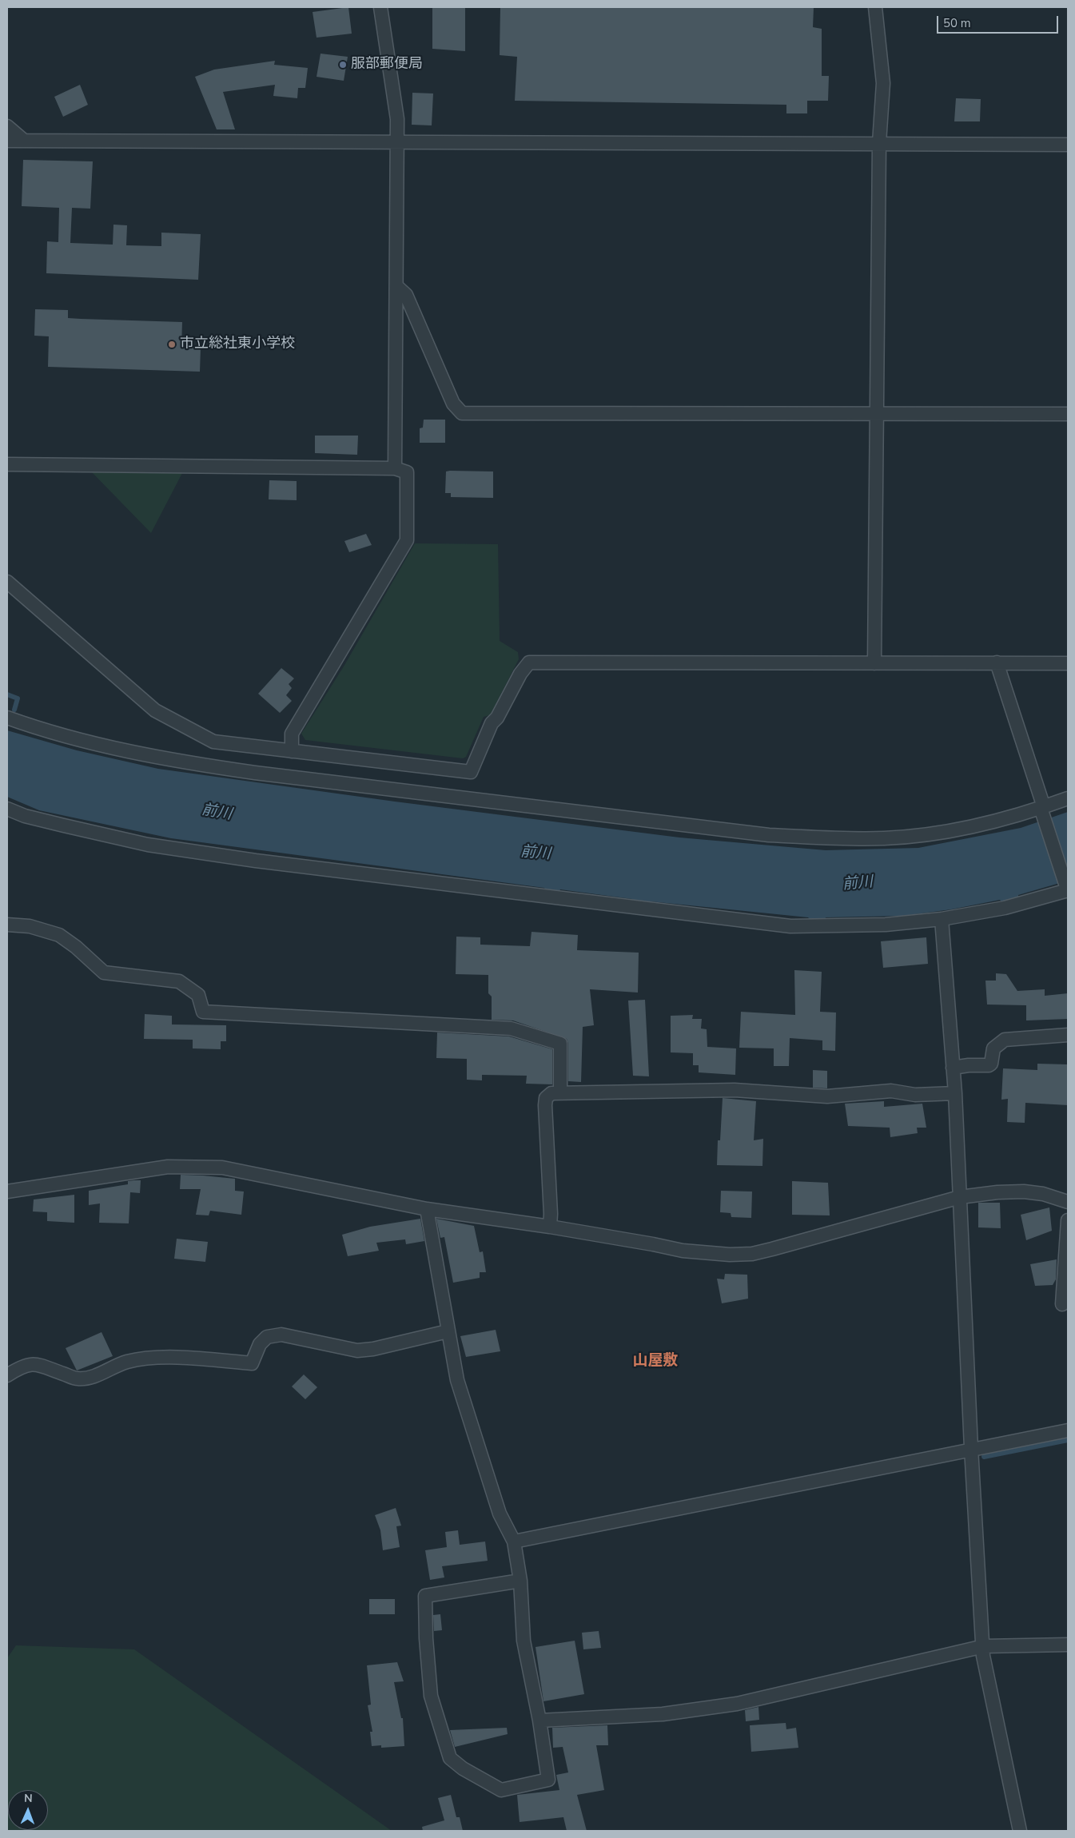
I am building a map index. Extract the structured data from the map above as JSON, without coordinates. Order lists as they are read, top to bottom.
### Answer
{
  "districts": ["山屋敷"],
  "water": ["前川"],
  "places": ["服部郵便局", "市立総社東小学校"],
  "scale_bar": "50 m",
  "north": "top"
}
